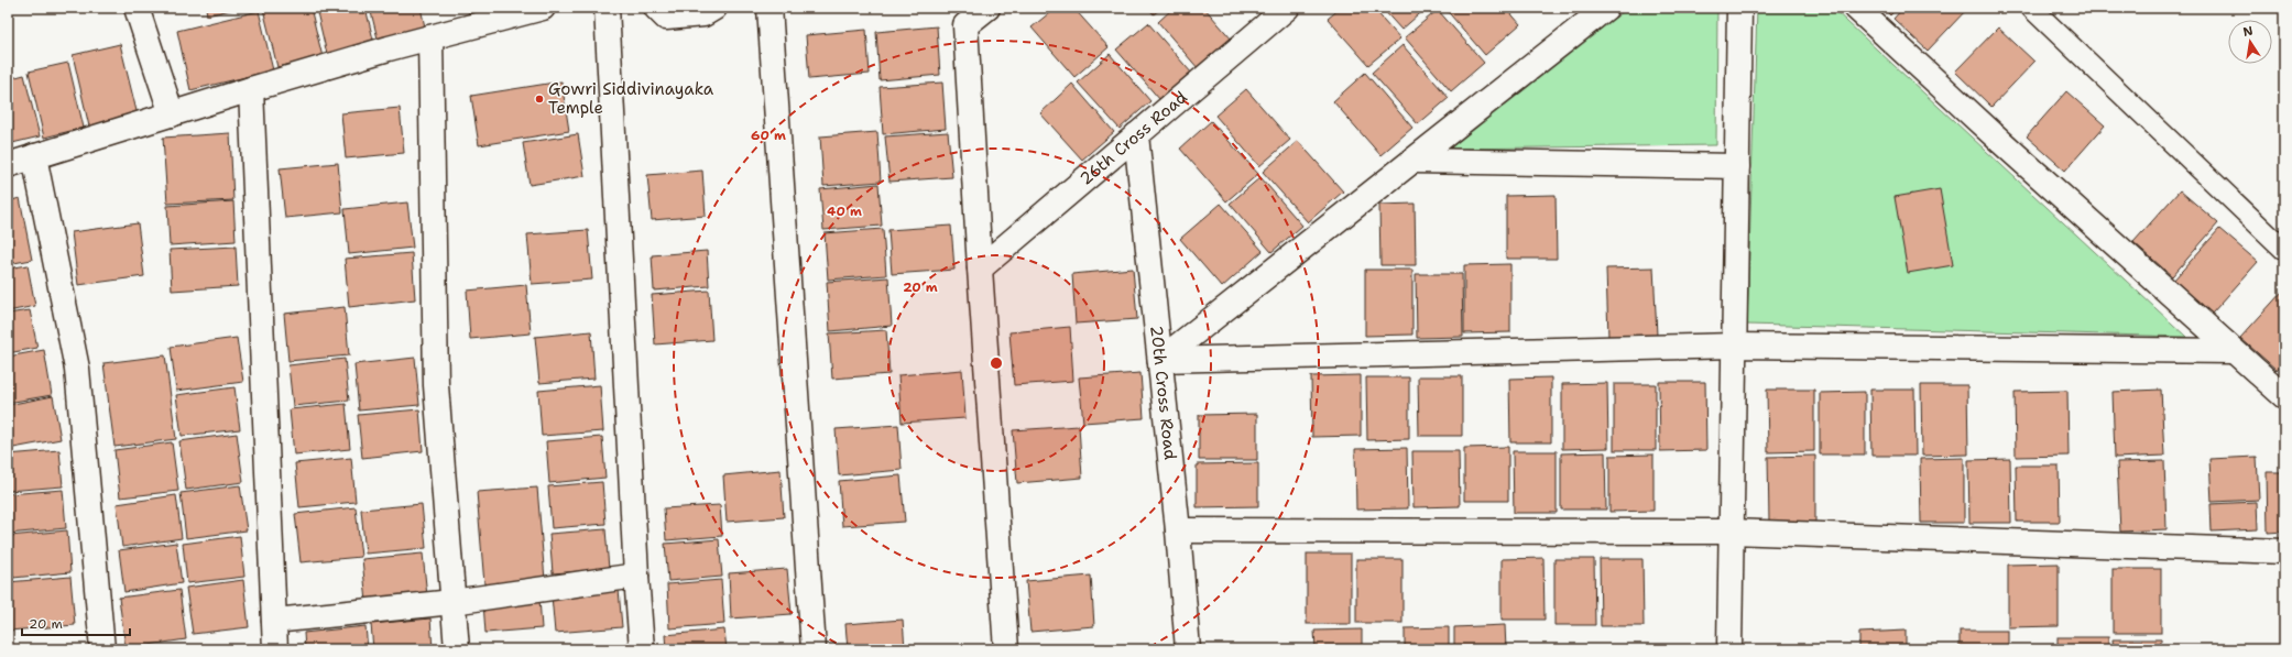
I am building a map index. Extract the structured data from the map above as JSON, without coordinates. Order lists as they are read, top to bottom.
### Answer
{
  "streets": {
    "street": ["26th Cross Road", "20th Cross Road"]
  },
  "crossings": [
    ["26th Cross Road", "20th Cross Road"]
  ],
  "places": ["Gowri Siddivinayaka Temple"],
  "scale_bar": "20 m",
  "north": "top",
  "rings": ["60 m", "40 m", "20 m"]
}
